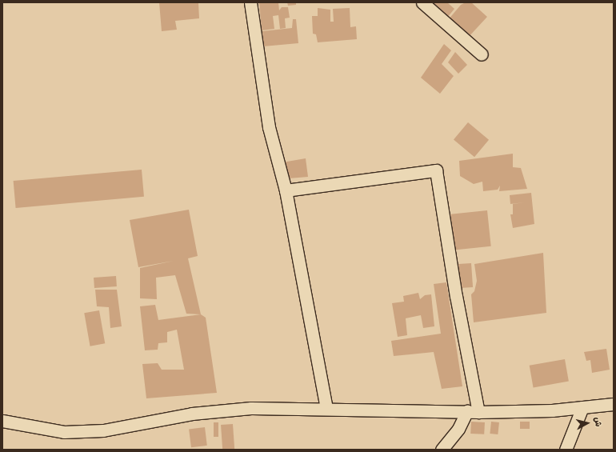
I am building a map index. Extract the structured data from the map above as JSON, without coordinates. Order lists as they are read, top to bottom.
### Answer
{
  "north": "right"
}
